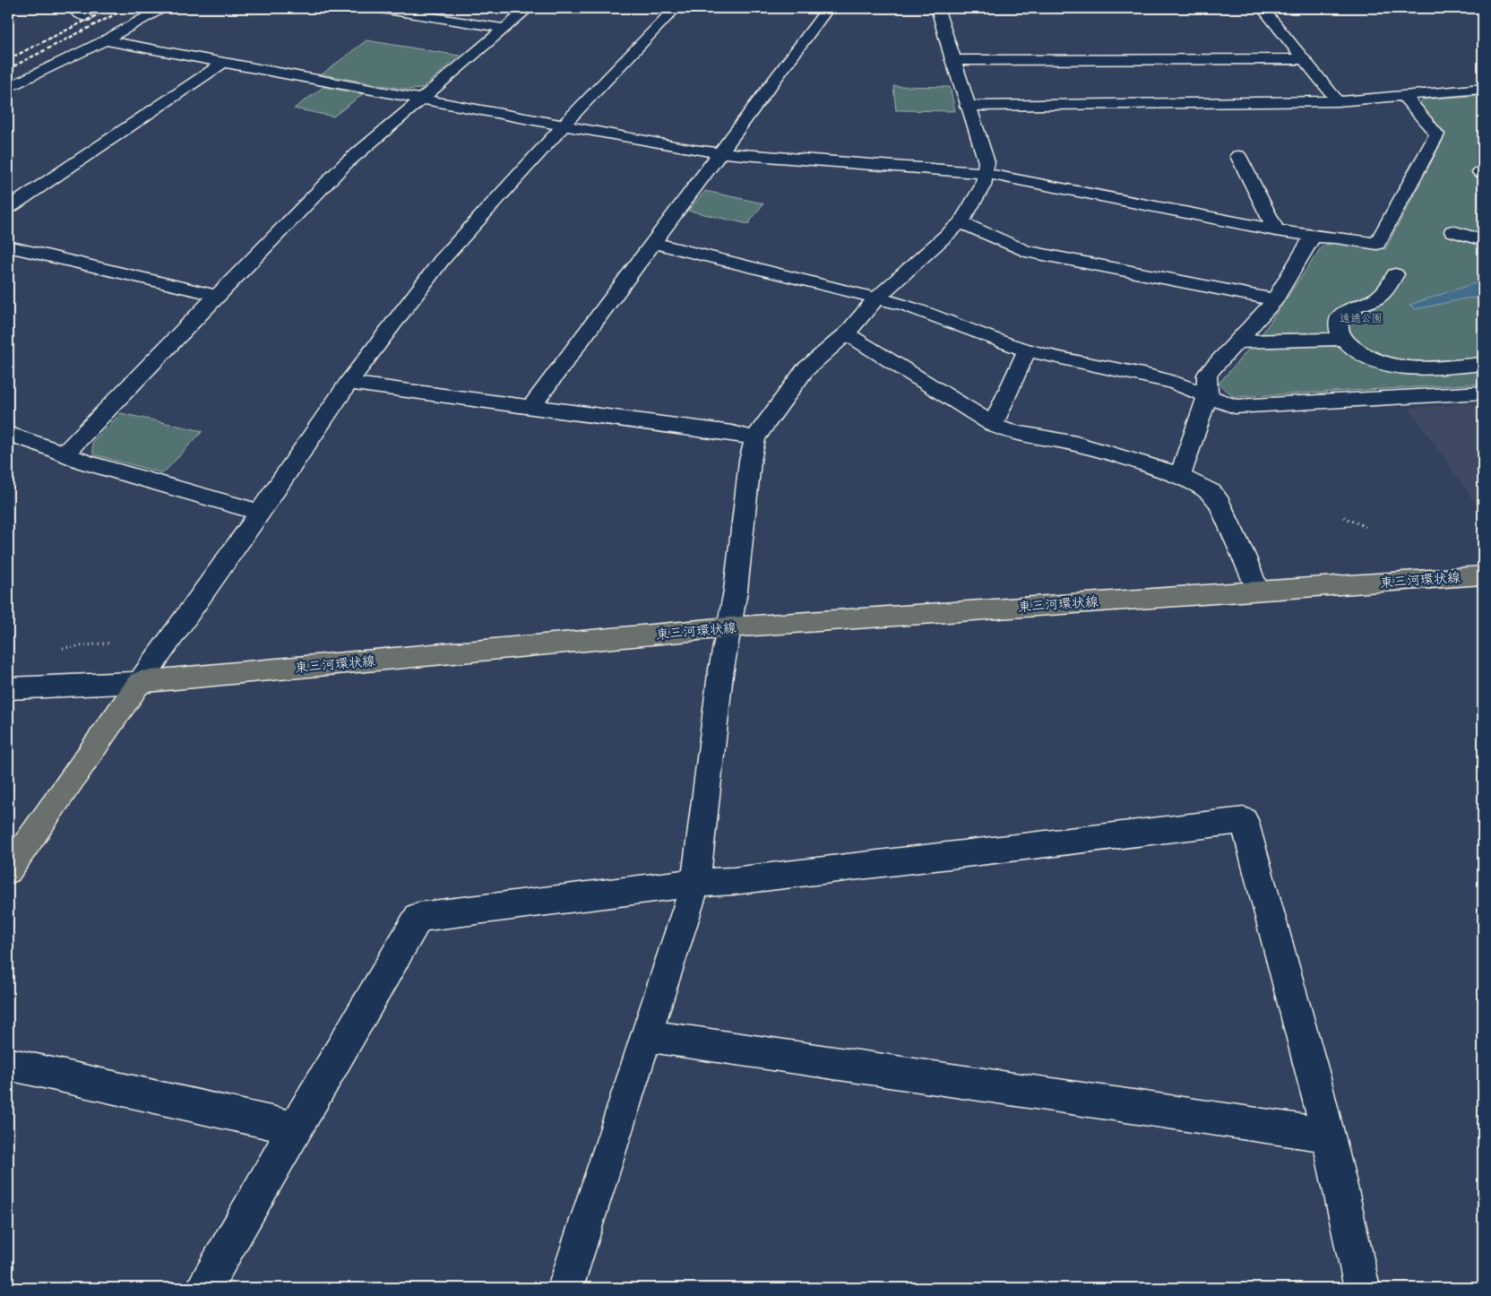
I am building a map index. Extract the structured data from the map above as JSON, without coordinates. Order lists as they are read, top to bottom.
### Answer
{
  "streets": {
    "main road": ["東三河環状線"]
  },
  "parks": ["遠通公園"]
}
